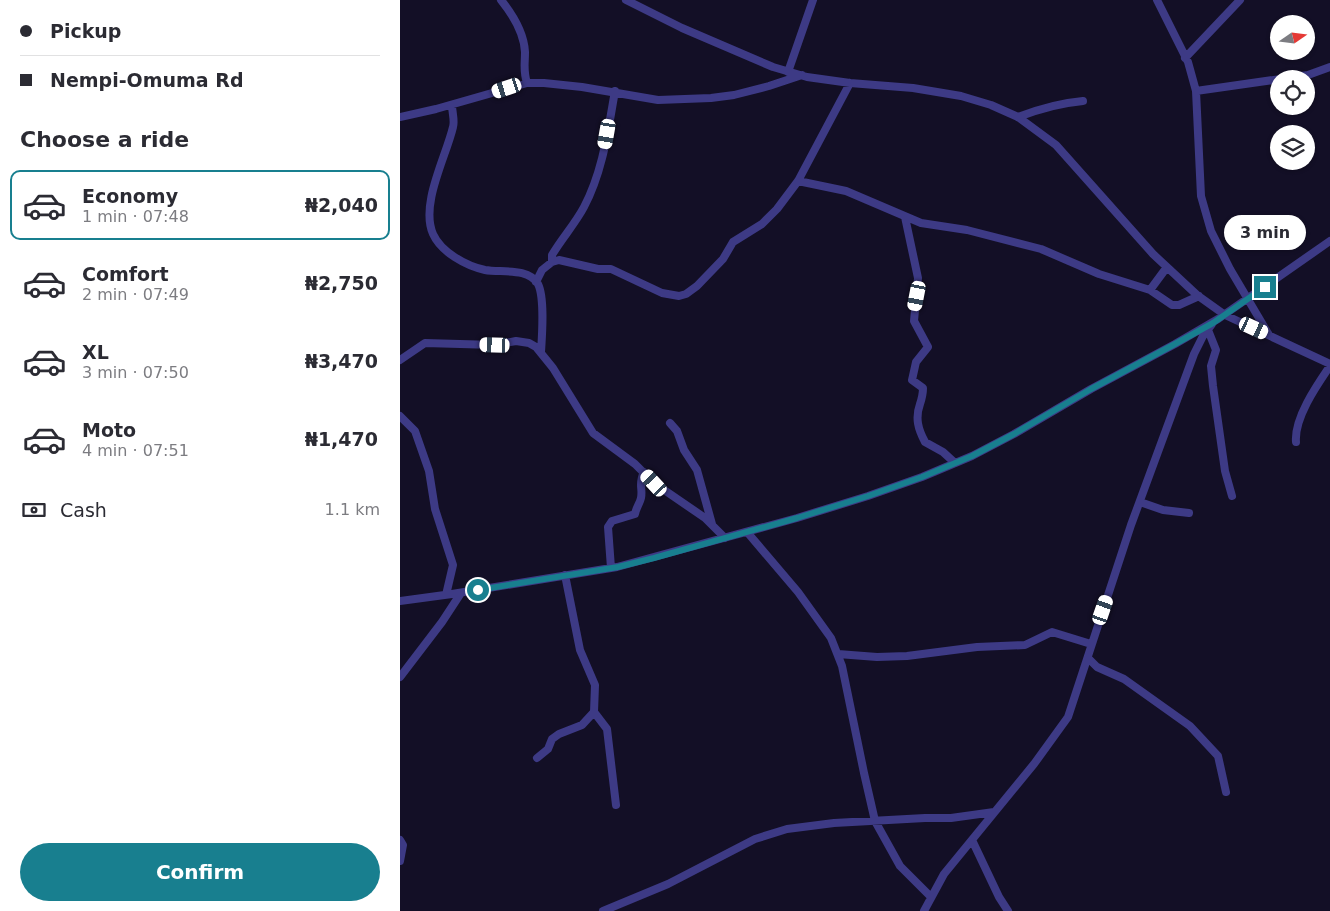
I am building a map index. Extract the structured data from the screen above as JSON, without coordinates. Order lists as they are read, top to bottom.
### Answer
{
  "north": "right",
  "page": {
    "banner": ["Pickup", "Nempi-Omuma Rd"],
    "heading": "Choose a ride",
    "list": [
      {
        "name": "Economy",
        "note": "1 min · 07:48",
        "value": "₦2,040"
      },
      {
        "name": "Comfort",
        "note": "2 min · 07:49",
        "value": "₦2,750"
      },
      {
        "name": "XL",
        "note": "3 min · 07:50",
        "value": "₦3,470"
      },
      {
        "name": "Moto",
        "note": "4 min · 07:51",
        "value": "₦1,470"
      }
    ],
    "bubble": "3 min",
    "pay": ["Cash", "1.1 km"],
    "buttons": "Confirm"
  }
}
